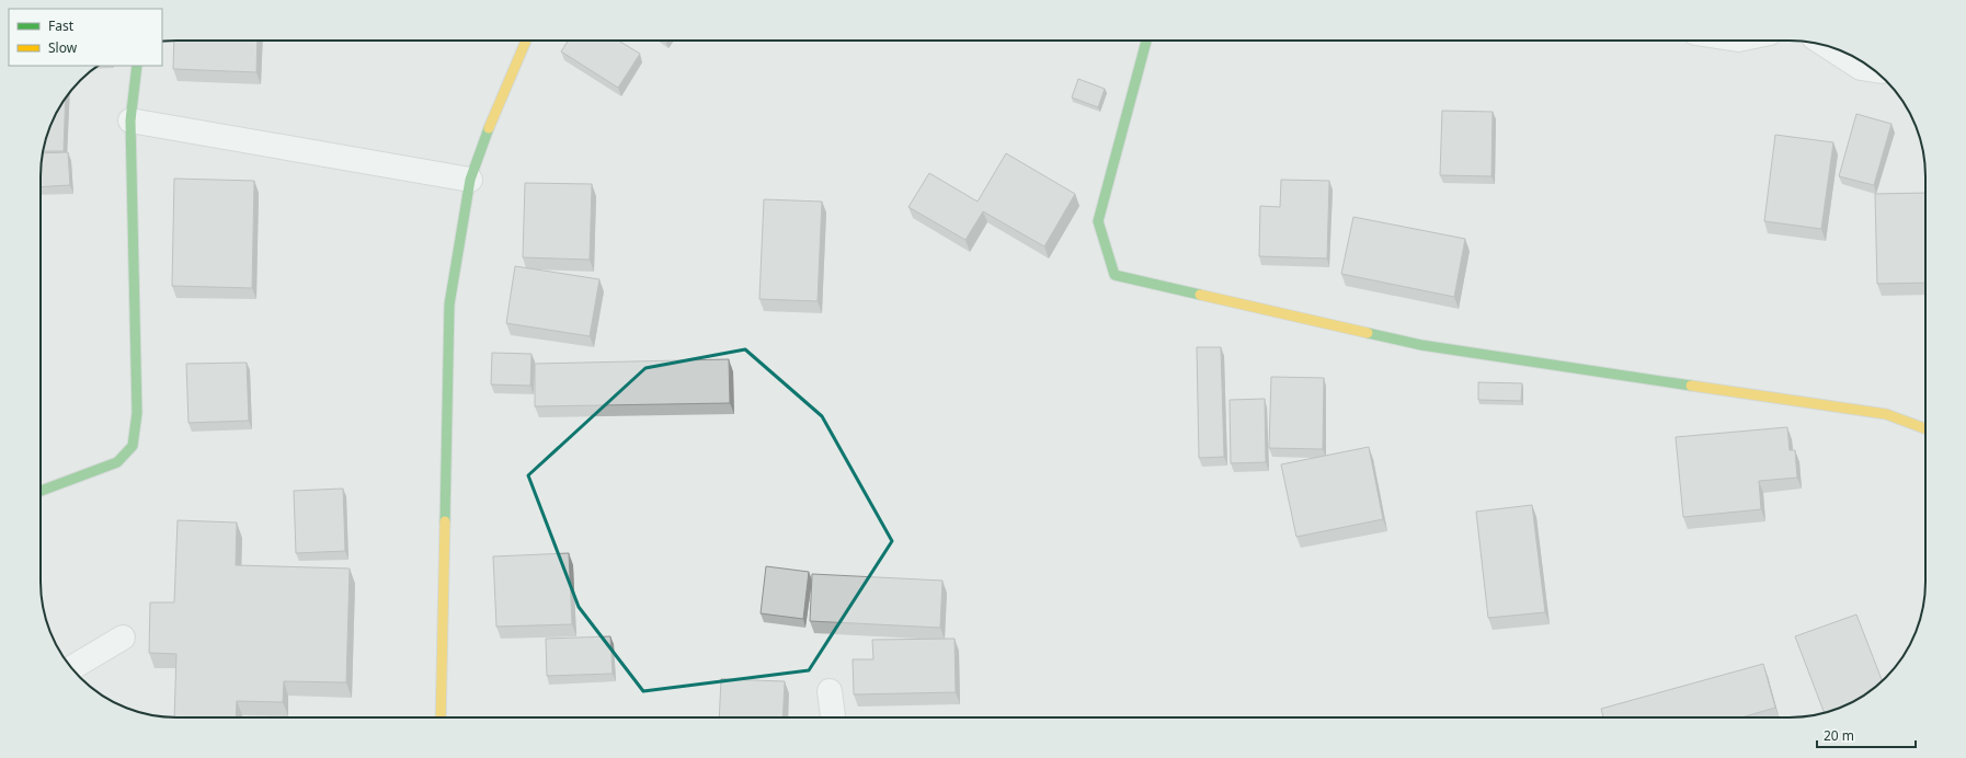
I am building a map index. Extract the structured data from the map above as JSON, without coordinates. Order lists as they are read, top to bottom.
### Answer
{
  "legend": ["Fast", "Slow"],
  "scale_bar": "20 m"
}
